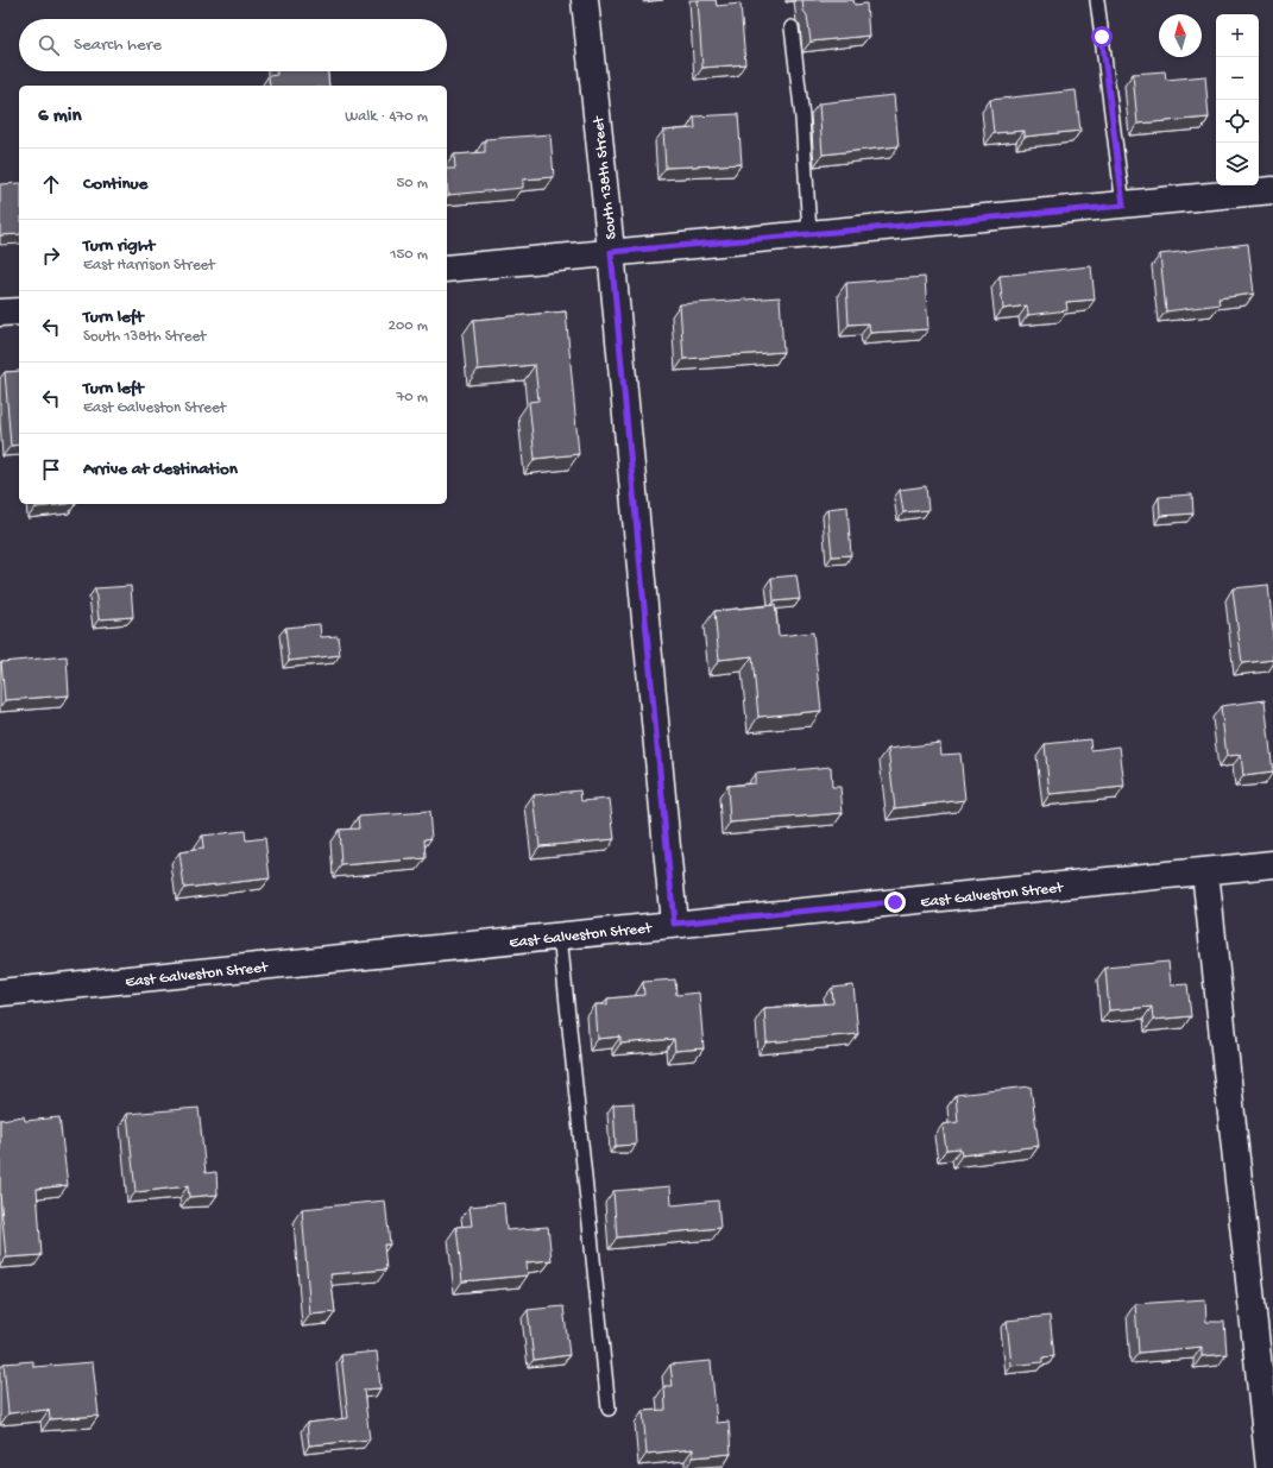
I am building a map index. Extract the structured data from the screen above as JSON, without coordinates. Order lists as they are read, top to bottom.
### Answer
{
  "streets": {
    "street": ["South 138th Street", "East Galveston Street"]
  },
  "crossings": [
    ["South 138th Street", "East Galveston Street"]
  ],
  "north": "top",
  "page": {
    "map_buttons": ["+", "−"],
    "search": "Search here",
    "heading": ["6 min", "Walk · 470 m"],
    "list": [
      ["Continue", "50 m"],
      ["Turn right", "East Harrison Street", "150 m"],
      ["Turn left", "South 138th Street", "200 m"],
      ["Turn left", "East Galveston Street", "70 m"],
      "Arrive at destination"
    ]
  }
}
